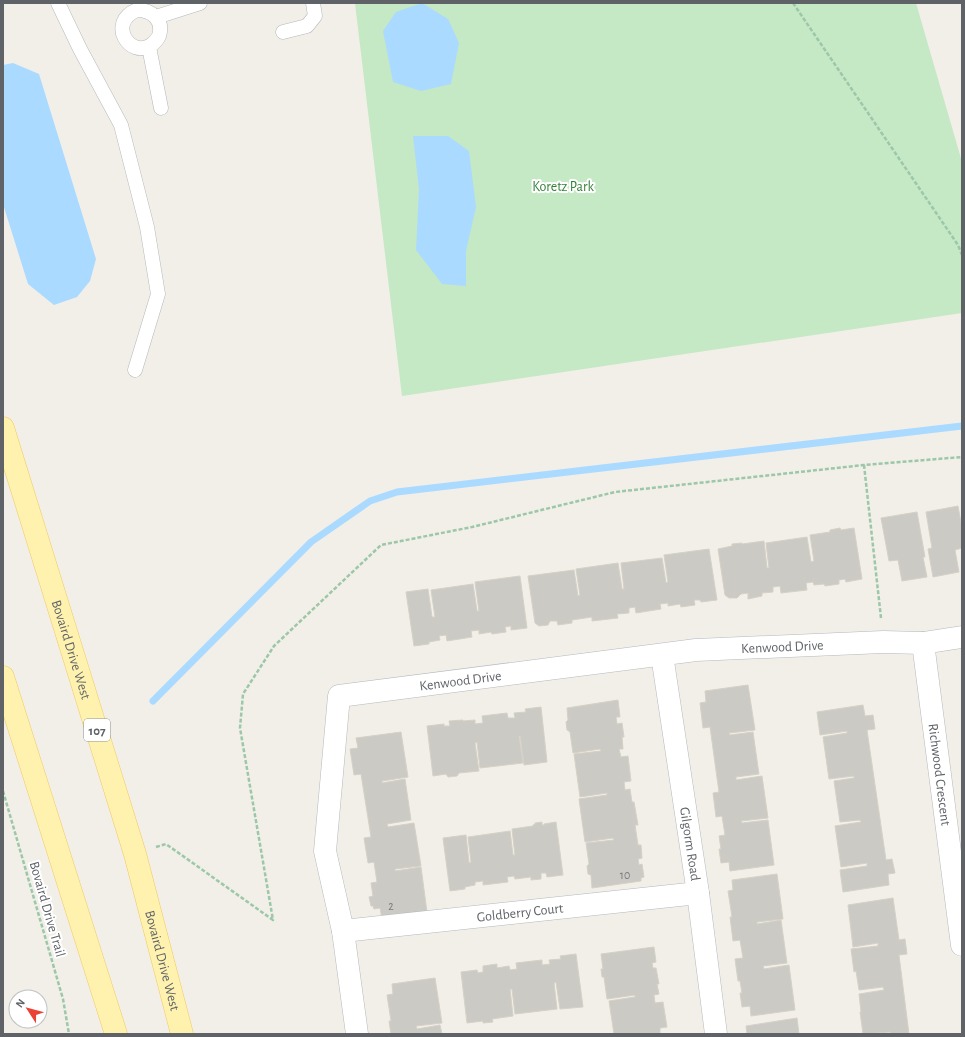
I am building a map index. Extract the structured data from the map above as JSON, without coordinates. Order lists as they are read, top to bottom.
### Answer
{
  "streets": {
    "main road": ["Bovaird Drive West", "107"],
    "street": [
      "Kenwood Drive",
      "Richwood Crescent",
      "Gilgorm Road",
      "Goldberry Court"
    ],
    "path": ["Bovaird Drive Trail"]
  },
  "crossings": [
    ["Kenwood Drive", "Richwood Crescent"],
    ["Kenwood Drive", "Gilgorm Road"],
    ["Kenwood Drive", "Goldberry Court"],
    ["Gilgorm Road", "Goldberry Court"]
  ],
  "parks": ["Koretz Park"],
  "house_numbers": ["10", "2"],
  "north": "top left"
}
